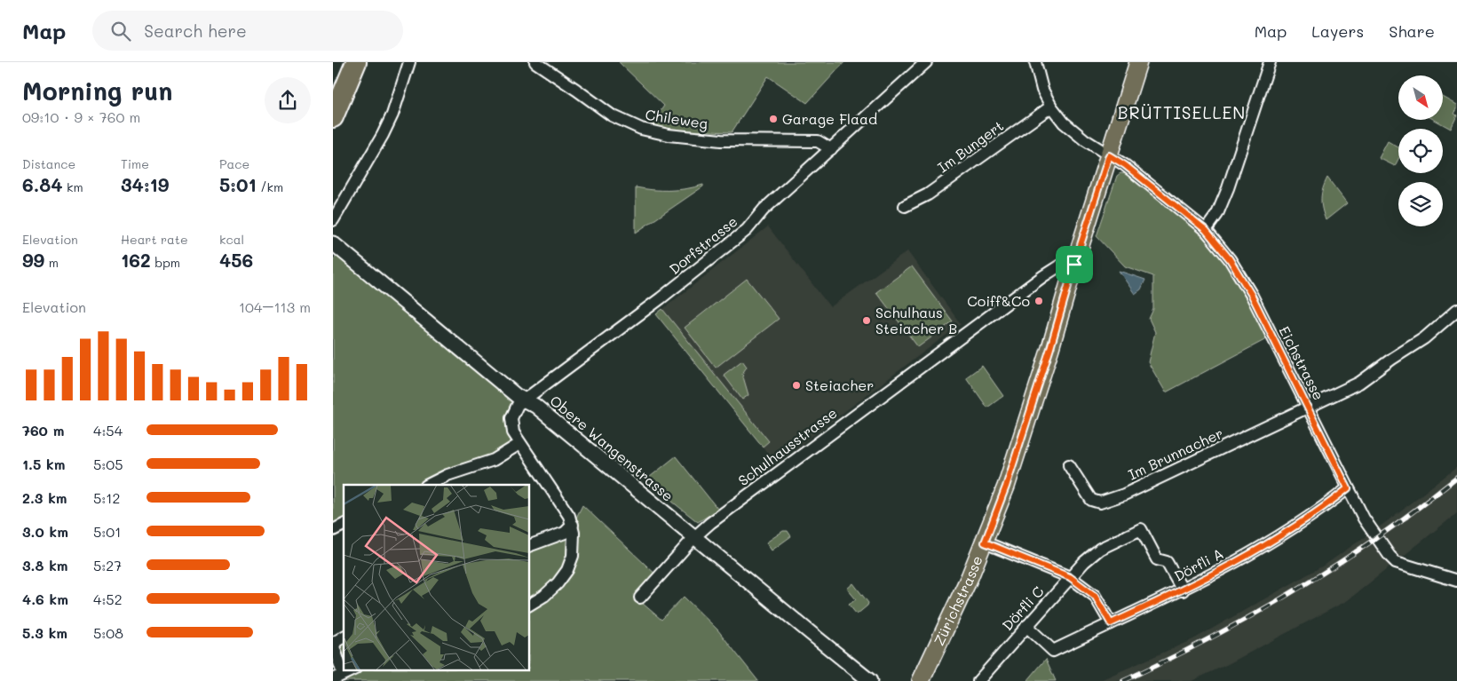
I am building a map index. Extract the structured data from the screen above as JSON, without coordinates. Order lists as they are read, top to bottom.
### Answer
{
  "streets": {
    "main road": ["Zürichstrasse"],
    "street": [
      "Chileweg",
      "Im Bungert",
      "Dorfstrasse",
      "Eichstrasse",
      "Schulhausstrasse",
      "Obere Wangenstrasse",
      "Im Brunnacher",
      "Dörfli A",
      "Dörfli C"
    ]
  },
  "crossings": [
    ["Chileweg", "Dorfstrasse"],
    ["Im Bungert", "Eichstrasse"],
    ["Dorfstrasse", "Obere Wangenstrasse"],
    ["Eichstrasse", "Im Brunnacher"],
    ["Eichstrasse", "Dörfli A"],
    ["Eichstrasse", "Zürichstrasse"],
    ["Schulhausstrasse", "Obere Wangenstrasse"],
    ["Schulhausstrasse", "Zürichstrasse"],
    ["Dörfli A", "Dörfli C"]
  ],
  "districts": ["BRÜTTISELLEN"],
  "places": [
    "Garage Flaad",
    "Coiff&Co",
    "Schulhaus Steiacher B",
    "Steiacher"
  ],
  "north": "bottom right",
  "page": {
    "header": "Map",
    "search": "Search here",
    "nav": ["Map", "Layers", "Share"],
    "heading": ["Morning run", "09:10 · 9 × 760 m"],
    "stats": [
      ["Distance", "6.84 km"],
      ["Time", "34:19"],
      ["Pace", "5:01 /km"],
      ["Elevation", "99 m"],
      ["Heart rate", "162 bpm"],
      ["kcal", "456"]
    ],
    "chart": ["Elevation", "104–113 m"],
    "list": [
      {
        "name": "760 m",
        "note": "4:54"
      },
      {
        "name": "1.5 km",
        "note": "5:05"
      },
      {
        "name": "2.3 km",
        "note": "5:12"
      },
      {
        "name": "3.0 km",
        "note": "5:01"
      },
      {
        "name": "3.8 km",
        "note": "5:27"
      },
      {
        "name": "4.6 km",
        "note": "4:52"
      },
      {
        "name": "5.3 km",
        "note": "5:08"
      }
    ]
  }
}
